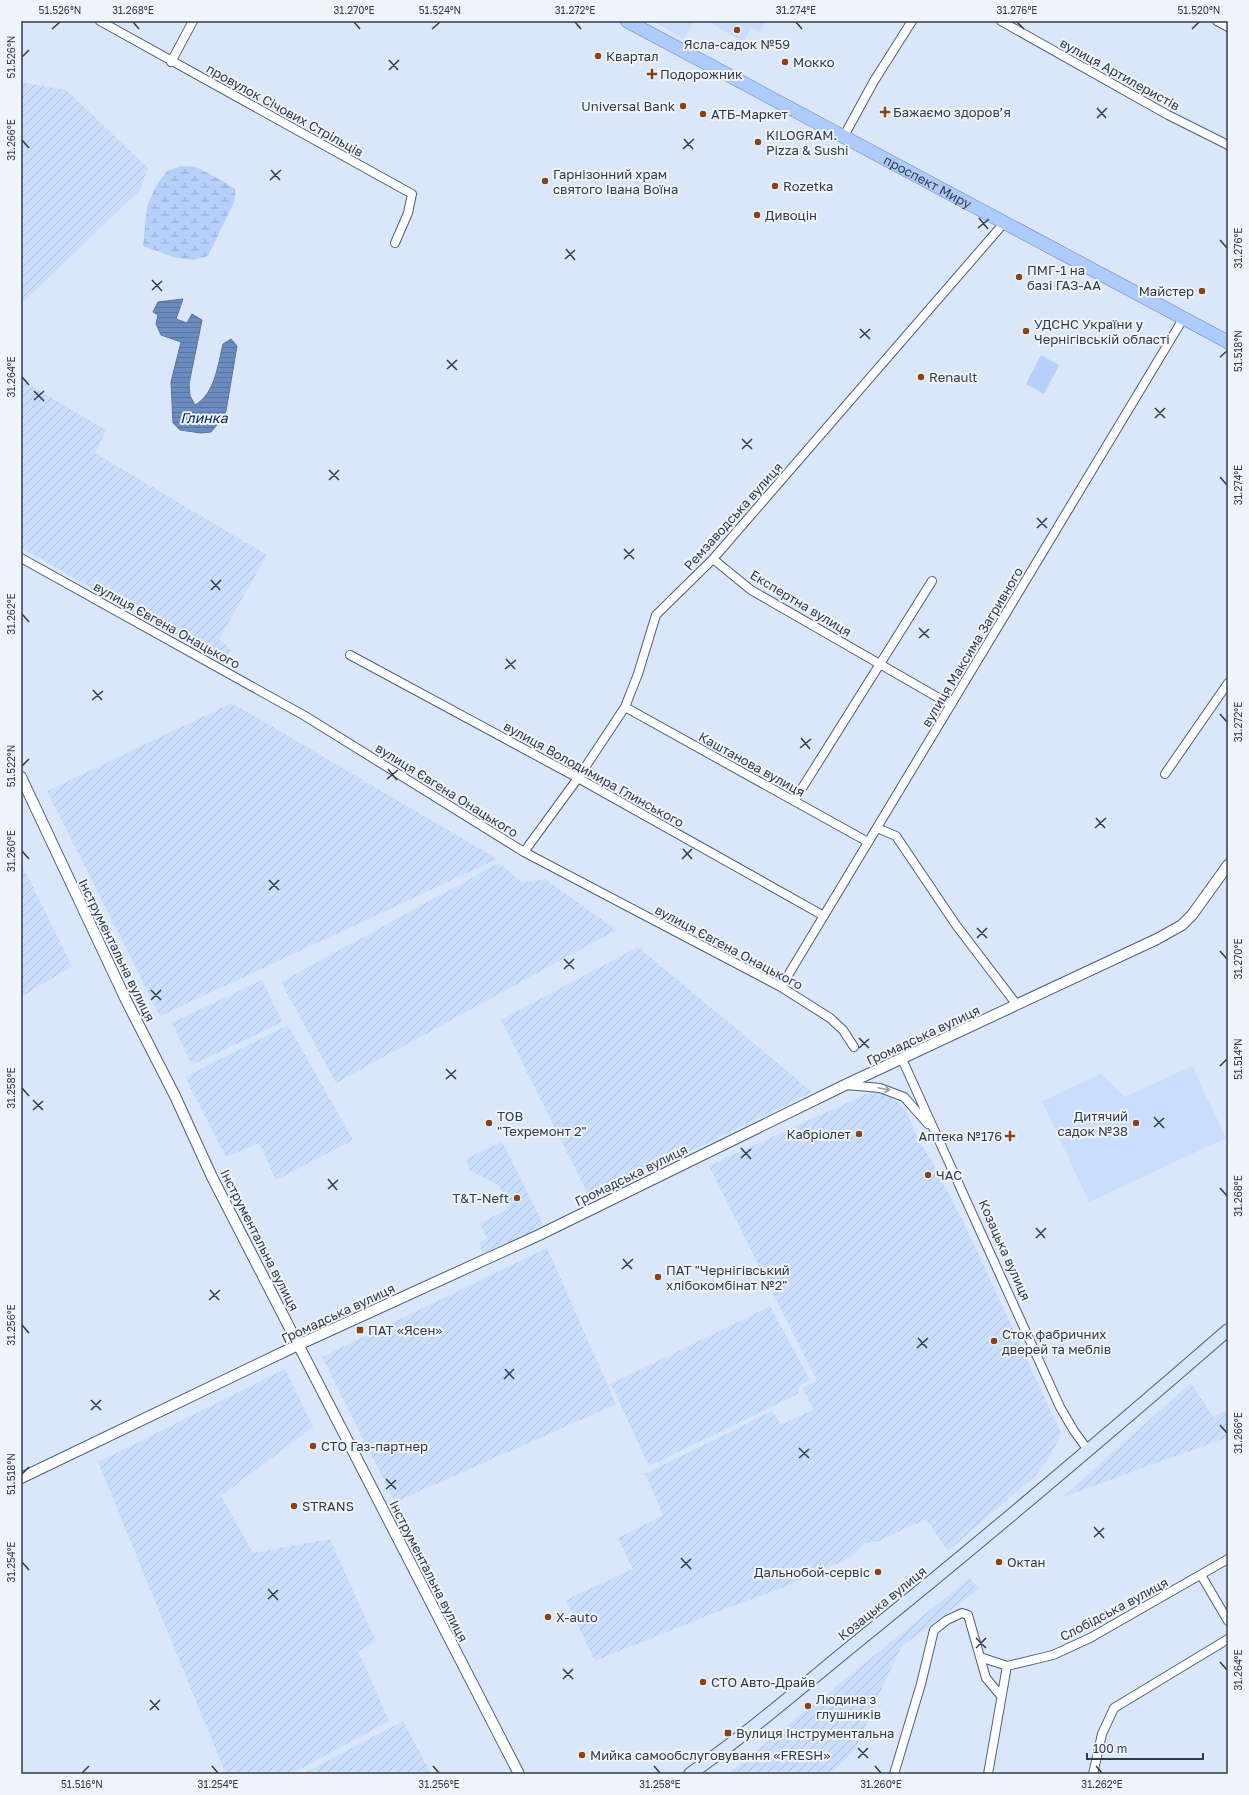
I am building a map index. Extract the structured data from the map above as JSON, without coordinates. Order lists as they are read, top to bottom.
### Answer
{
  "streets": {
    "main road": ["проспект Миру", "Козацька вулиця"],
    "street": [
      "вулиця Артилеристів",
      "провулок Січових Стрільців",
      "Ремзаводська вулиця",
      "Експертна вулиця",
      "вулиця Євгена Онацького",
      "вулиця Максима Загривного",
      "Каштанова вулиця",
      "вулиця Володимира Глинського",
      "Інструментальна вулиця",
      "Громадська вулиця",
      "Слобідська вулиця"
    ]
  },
  "crossings": [
    ["проспект Миру", "Ремзаводська вулиця"],
    ["проспект Миру", "вулиця Максима Загривного"],
    ["Ремзаводська вулиця", "Експертна вулиця"],
    ["Ремзаводська вулиця", "вулиця Євгена Онацького"],
    ["Ремзаводська вулиця", "Каштанова вулиця"],
    ["Ремзаводська вулиця", "вулиця Володимира Глинського"],
    ["Експертна вулиця", "вулиця Максима Загривного"],
    ["вулиця Євгена Онацького", "вулиця Максима Загривного"],
    ["вулиця Максима Загривного", "Каштанова вулиця"],
    ["вулиця Максима Загривного", "вулиця Володимира Глинського"],
    ["Інструментальна вулиця", "Громадська вулиця"],
    ["Громадська вулиця", "Козацька вулиця"]
  ],
  "water": ["Глинка"],
  "places": {
    "other": [
      "Ясла-садок №59",
      "Квартал",
      "Мокко",
      "Universal Bank",
      "АТБ-Маркет",
      "KILOGRAM. Pizza & Sushi",
      "Гарнізонний храм святого Івана Воїна",
      "Rozetka",
      "Дивоцін",
      "ПМГ-1 на базі ГАЗ-АА",
      "Майстер",
      "УДСНС України у Чернігівській області",
      "Renault",
      "ТОВ \"Техремонт 2\"",
      "Дитячий садок №38",
      "Кабріолет",
      "ЧАС",
      "T&T-Neft",
      "ПАТ \"Чернігівський хлібокомбінат №2\"",
      "Сток фабричних дверей та меблів",
      "СТО Газ-партнер",
      "STRANS",
      "Октан",
      "Дальнобой-сервіс",
      "X-auto",
      "СТО Авто-Драйв",
      "Людина з глушників",
      "Мийка самообслуговування «FRESH»"
    ],
    "health": ["Подорожник", "Бажаємо здоров’я", "Аптека №176"],
    "transit": ["ПАТ «Ясен»", "Вулиця Інструментальна"]
  },
  "scale_bar": "100 m",
  "coordinates": [
    "51.526°N",
    "31.268°E",
    "31.270°E",
    "51.524°N",
    "31.272°E",
    "31.274°E",
    "31.276°E",
    "51.520°N",
    "31.266°E",
    "51.518°N",
    "31.264°E",
    "31.262°E",
    "51.522°N",
    "31.260°E",
    "51.514°N",
    "31.258°E",
    "31.256°E",
    "31.254°E",
    "51.516°N"
  ]
}
